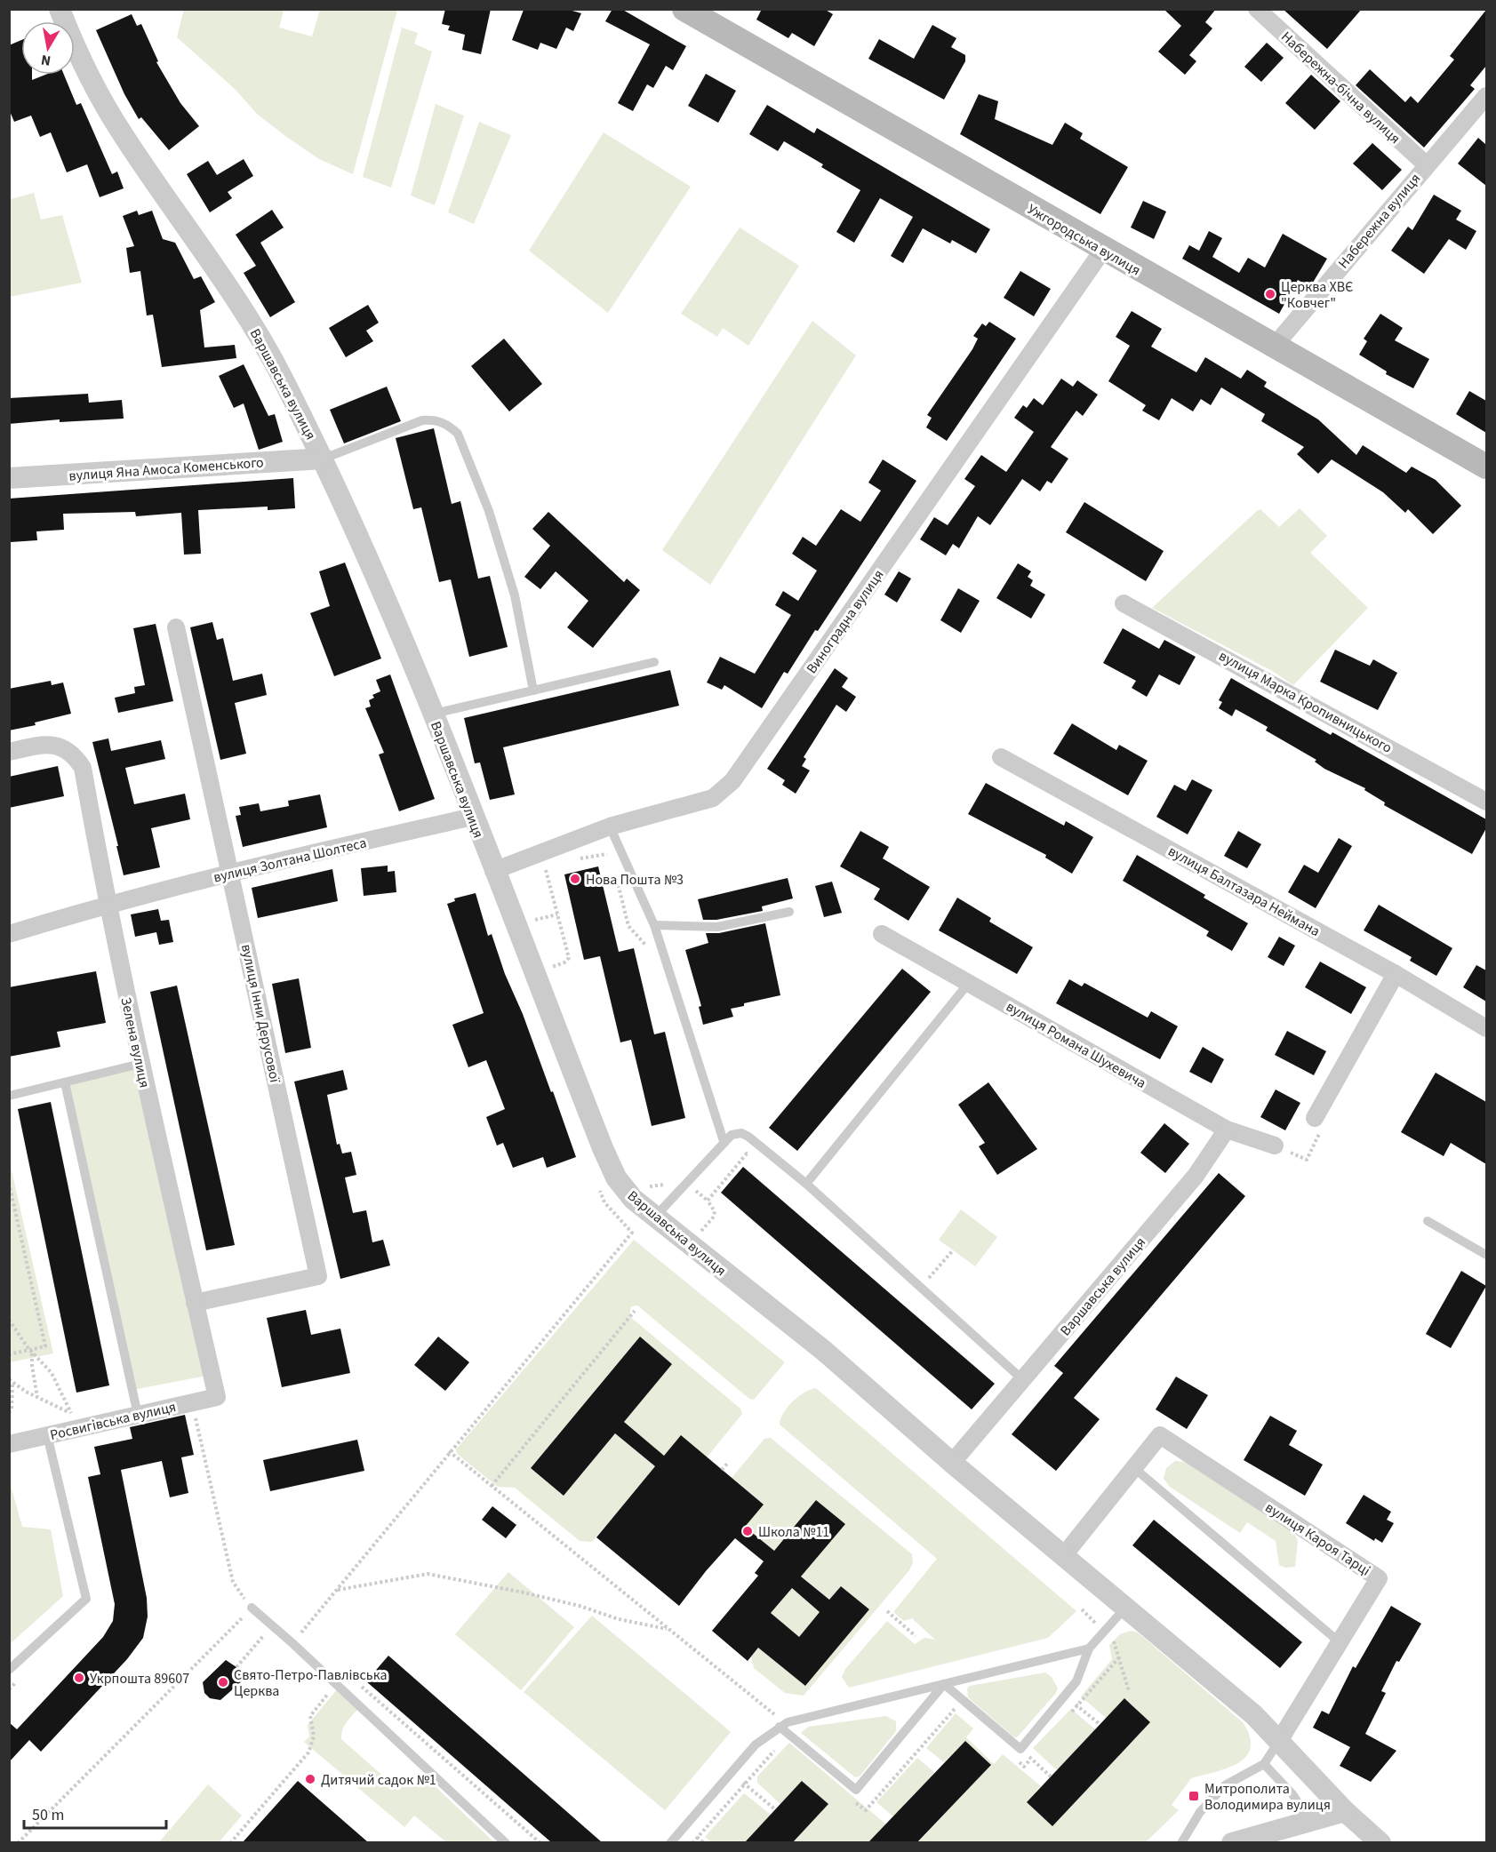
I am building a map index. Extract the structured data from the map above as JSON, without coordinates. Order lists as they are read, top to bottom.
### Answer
{
  "streets": {
    "main road": ["Ужгородська вулиця"],
    "street": [
      "Набережна-бічна вулиця",
      "Набережна вулиця",
      "Варшавська вулиця",
      "вулиця Яна Амоса Коменського",
      "Виноградна вулиця",
      "вулиця Марка Кропивницького",
      "вулиця Золтана Шолтеса",
      "вулиця Балтазара Неймана",
      "вулиця Інни Дерусової",
      "Зелена вулиця",
      "вулиця Романа Шухевича",
      "Росвигівська вулиця",
      "вулиця Кароя Тарці"
    ]
  },
  "crossings": [
    ["Набережна-бічна вулиця", "Набережна вулиця"],
    ["Набережна вулиця", "Ужгородська вулиця"],
    ["Ужгородська вулиця", "Виноградна вулиця"],
    ["Варшавська вулиця", "вулиця Яна Амоса Коменського"],
    ["Варшавська вулиця", "Виноградна вулиця"],
    ["Варшавська вулиця", "вулиця Золтана Шолтеса"],
    ["Варшавська вулиця", "вулиця Романа Шухевича"],
    ["Варшавська вулиця", "вулиця Кароя Тарці"],
    ["вулиця Золтана Шолтеса", "вулиця Інни Дерусової"],
    ["вулиця Золтана Шолтеса", "Зелена вулиця"],
    ["вулиця Інни Дерусової", "Зелена вулиця"],
    ["Зелена вулиця", "Росвигівська вулиця"]
  ],
  "places": {
    "other": [
      "Церква ХВЄ \"Ковчег\"",
      "Нова Пошта №3",
      "Школа №11",
      "Укрпошта 89607",
      "Свято-Петро-Павлівська Церква",
      "Дитячий садок №1"
    ],
    "transit": ["Митрополита Володимира вулиця"]
  },
  "scale_bar": "50 m",
  "north": "bottom"
}
